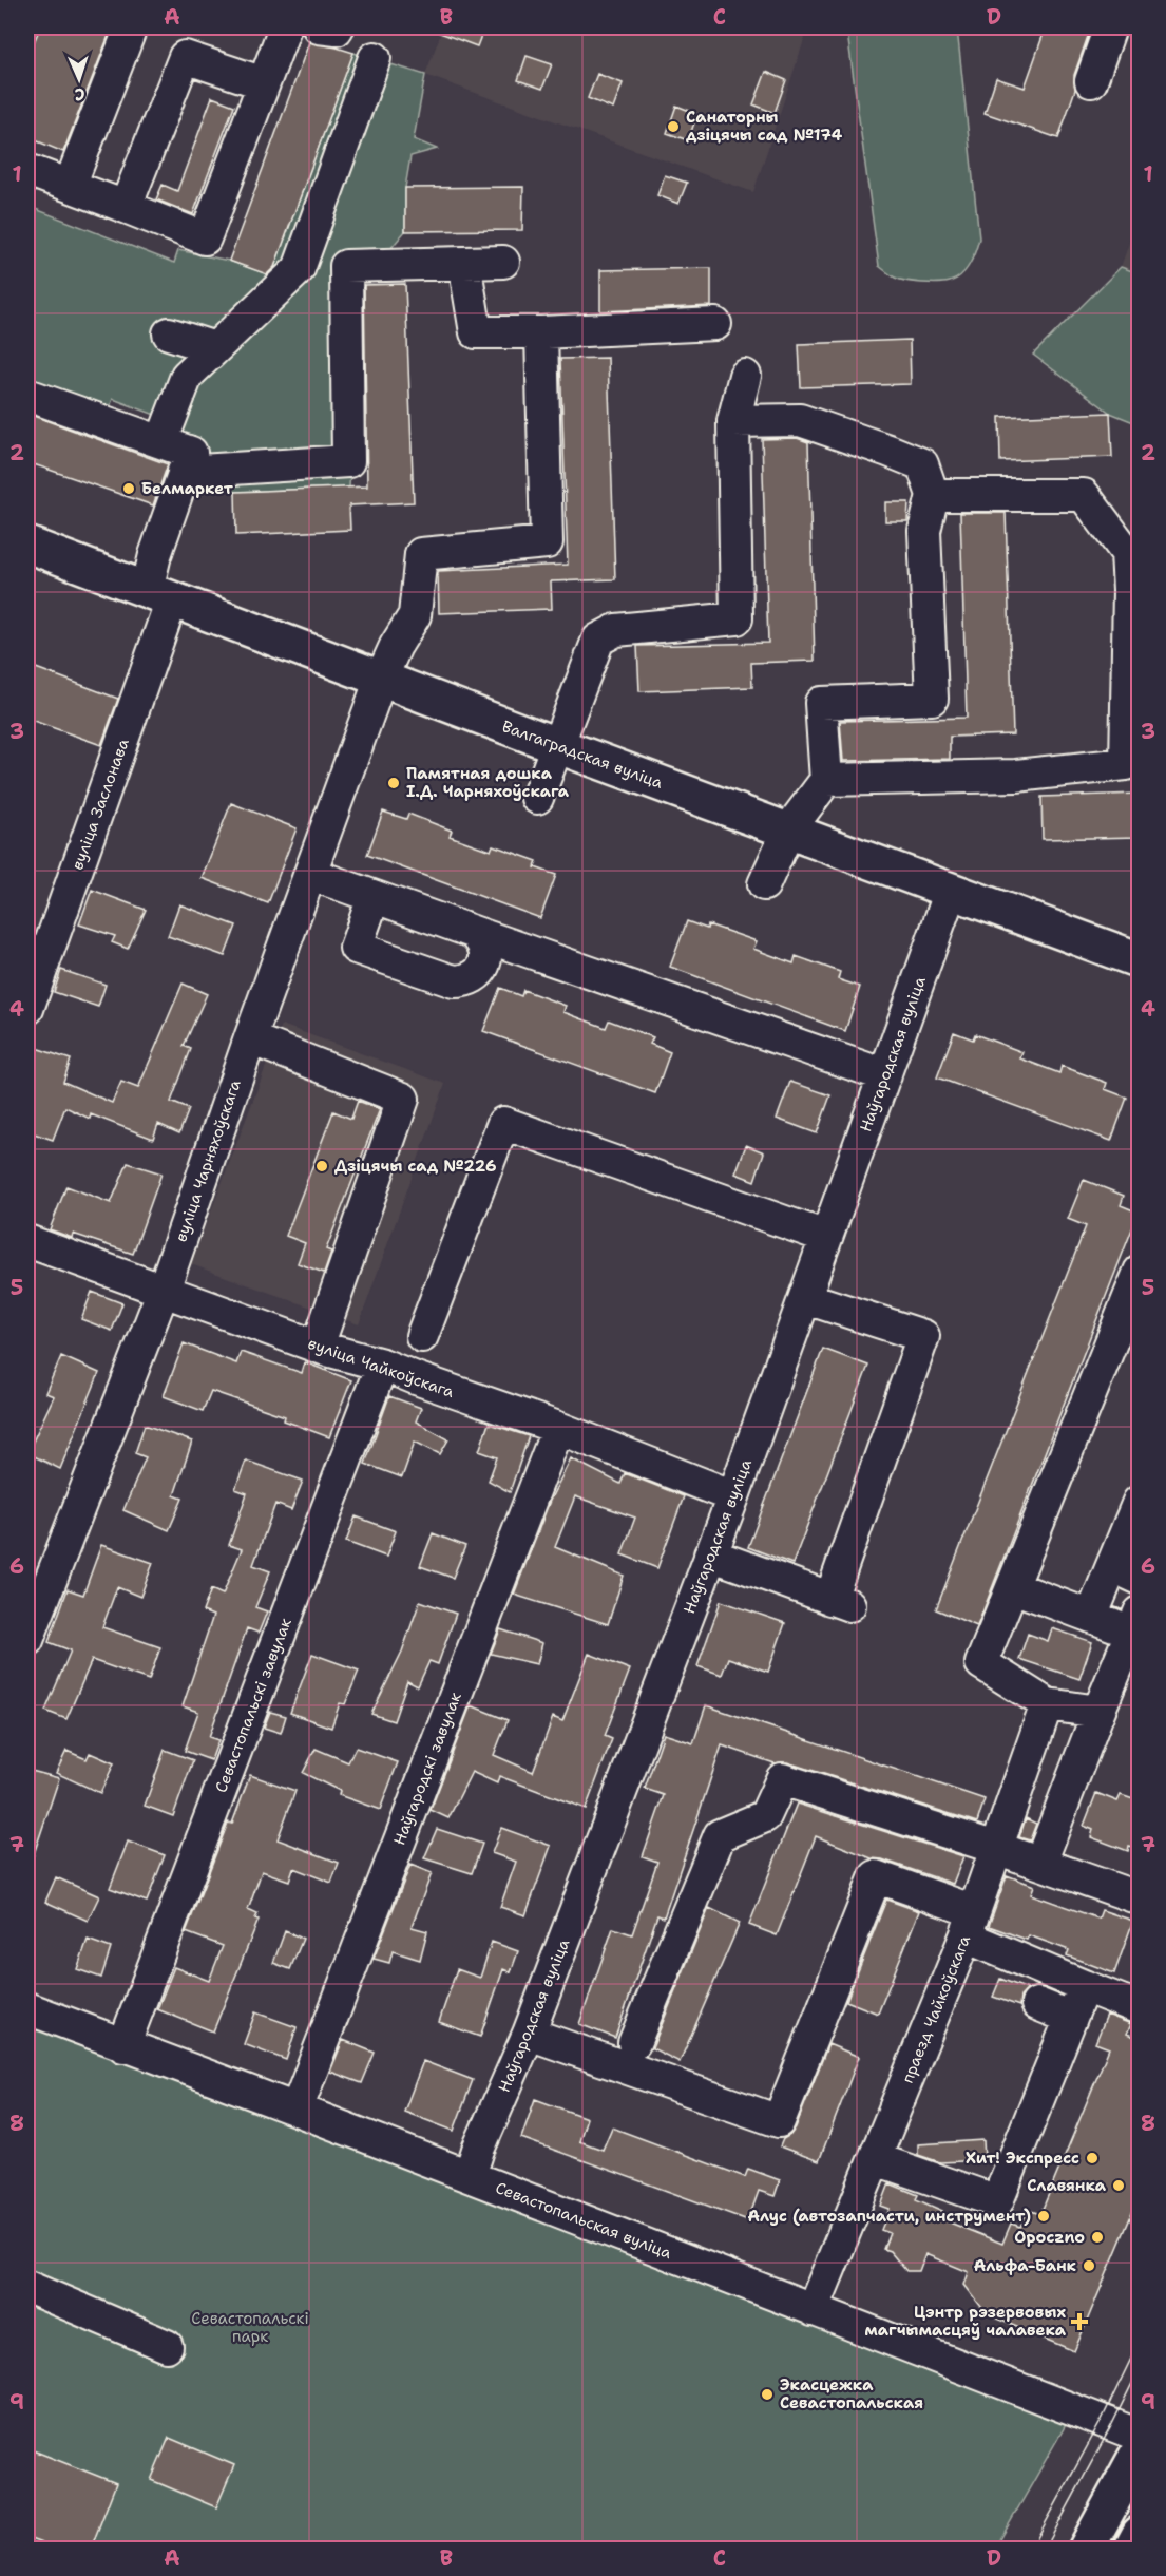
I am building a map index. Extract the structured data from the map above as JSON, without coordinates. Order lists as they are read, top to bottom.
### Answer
{
  "streets": {
    "main road": ["Валгаградская вуліца"],
    "street": [
      "вуліца Заслонава",
      "Наўгародская вуліца",
      "вуліца Чарняхоўскага",
      "вуліца Чайкоўскага",
      "Севастопальскі завулак",
      "Наўгародскі завулак",
      "праезд Чайкоўскага",
      "Севастопальская вуліца"
    ]
  },
  "crossings": [
    ["Валгаградская вуліца", "вуліца Заслонава"],
    ["Валгаградская вуліца", "Наўгародская вуліца"],
    ["Валгаградская вуліца", "вуліца Чарняхоўскага"],
    ["Наўгародская вуліца", "вуліца Чайкоўскага"],
    ["Наўгародская вуліца", "Севастопальская вуліца"],
    ["вуліца Чарняхоўскага", "вуліца Чайкоўскага"],
    ["вуліца Чайкоўскага", "Севастопальскі завулак"],
    ["вуліца Чайкоўскага", "Наўгародскі завулак"],
    ["Севастопальскі завулак", "Севастопальская вуліца"],
    ["Наўгародскі завулак", "Севастопальская вуліца"],
    ["праезд Чайкоўскага", "Севастопальская вуліца"]
  ],
  "parks": ["Севастопальскі парк"],
  "places": {
    "other": [
      "Санаторны дзіцячы сад №174",
      "Белмаркет",
      "Памятная дошка І.Д. Чарняхоўскага",
      "Дзіцячы сад №226",
      "Хит! Экспресс",
      "Славянка",
      "Алус (автозапчасти, инструмент)",
      "Opoczno",
      "Альфа-Банк",
      "Экасцежка Севастопальская"
    ],
    "health": ["Цэнтр рэзервовых магчымасцяў чалавека"]
  },
  "north": "bottom",
  "grid": {
    "columns": [
      "A",
      "B",
      "C",
      "D"
    ],
    "rows": [
      "1",
      "2",
      "3",
      "4",
      "5",
      "6",
      "7",
      "8",
      "9"
    ]
  }
}
